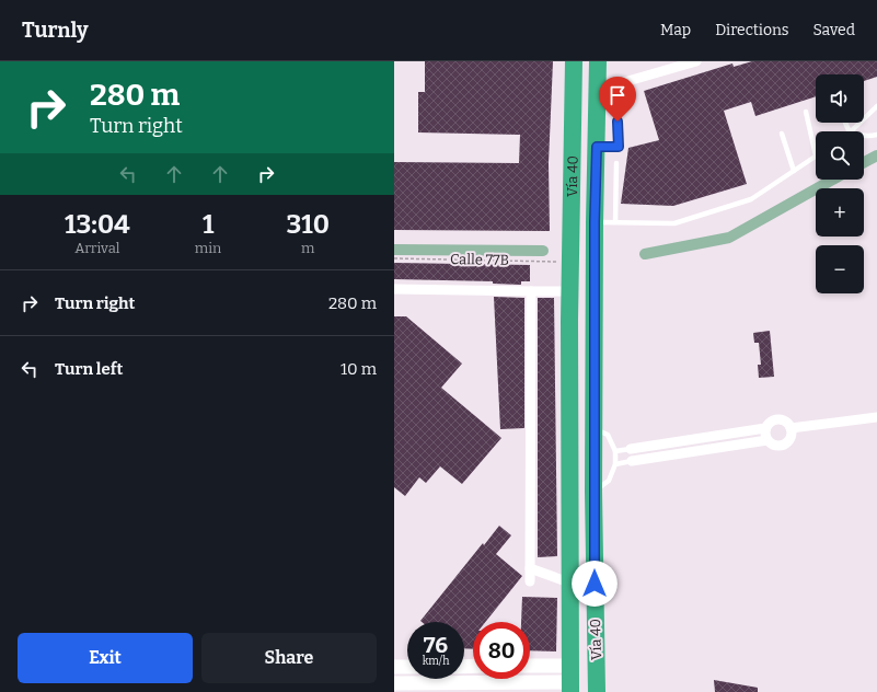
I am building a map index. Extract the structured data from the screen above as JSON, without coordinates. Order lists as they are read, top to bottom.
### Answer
{
  "streets": {
    "highway": ["Vía 40"],
    "path": ["Calle 77B"]
  },
  "page": {
    "header": "Turnly",
    "nav": ["Map", "Directions", "Saved"],
    "turn": ["280 m", "Turn right"],
    "map_buttons": ["+", "−"],
    "eta": [
      "13:04",
      "Arrival",
      "1",
      "min",
      "310",
      "m"
    ],
    "list": [
      {
        "name": "Turn right",
        "value": "280 m"
      },
      {
        "name": "Turn left",
        "value": "10 m"
      }
    ],
    "speed": "76 km/h",
    "limit": "80",
    "buttons": ["Exit", "Share"]
  }
}
